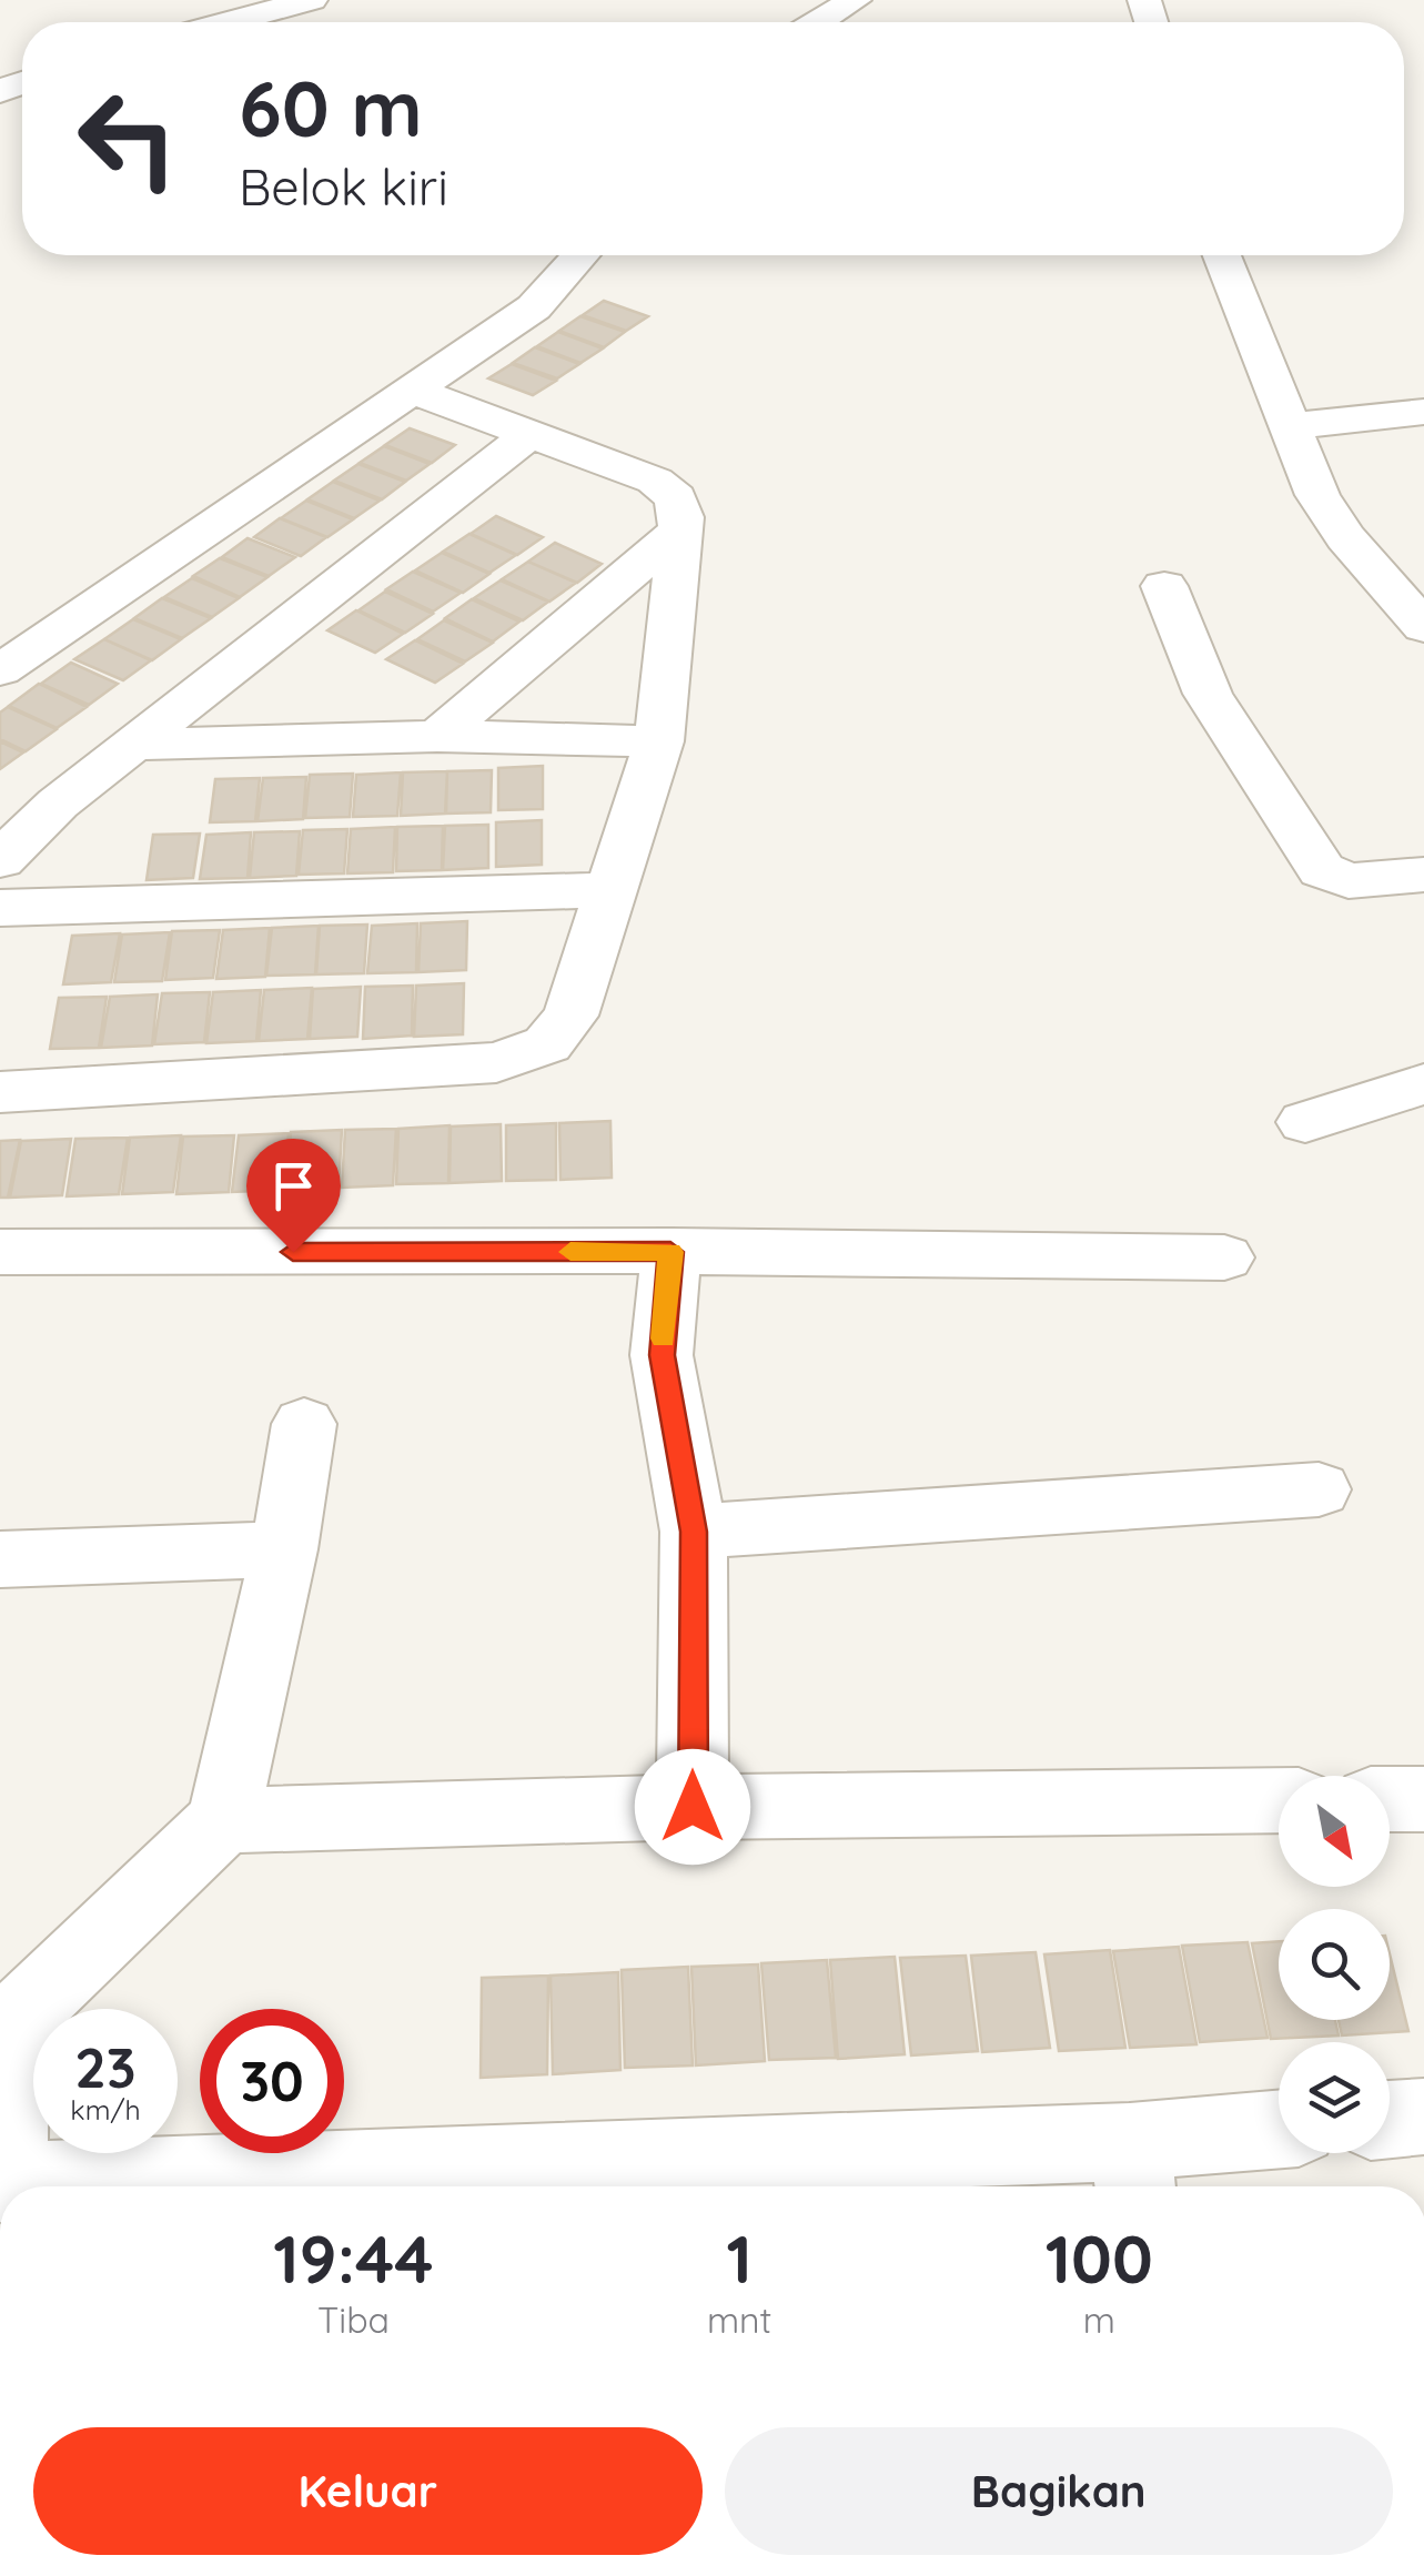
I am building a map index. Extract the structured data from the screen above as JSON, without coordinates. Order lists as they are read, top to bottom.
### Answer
{
  "north": "bottom right",
  "page": {
    "turn": ["60 m", "Belok kiri"],
    "speed": "23 km/h",
    "limit": "30",
    "eta": [
      "19:44",
      "Tiba",
      "1",
      "mnt",
      "100",
      "m"
    ],
    "buttons": ["Keluar", "Bagikan"]
  }
}
